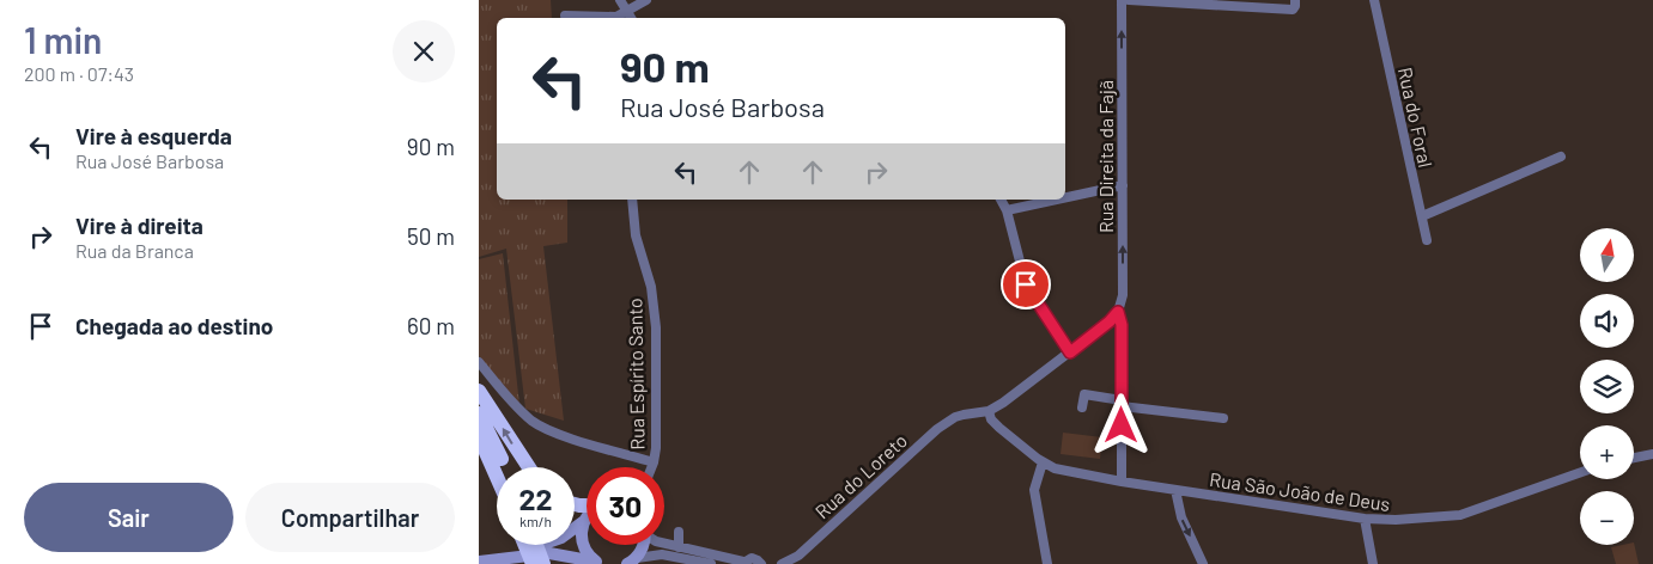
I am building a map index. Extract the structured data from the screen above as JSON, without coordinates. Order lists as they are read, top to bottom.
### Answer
{
  "streets": {
    "street": [
      "Rua do Foral",
      "Rua Direita da Fajã",
      "Rua Espírito Santo",
      "Rua do Loreto",
      "Rua São João de Deus"
    ]
  },
  "crossings": [
    ["Rua Direita da Fajã", "Rua São João de Deus"],
    ["Rua do Loreto", "Rua São João de Deus"]
  ],
  "one_way": ["Rua Direita da Fajã"],
  "north": "top",
  "page": {
    "heading": ["1 min", "200 m · 07:43"],
    "turn": ["90 m", "Rua José Barbosa"],
    "list": [
      {
        "name": "Vire à esquerda",
        "note": "Rua José Barbosa",
        "value": "90 m"
      },
      {
        "name": "Vire à direita",
        "note": "Rua da Branca",
        "value": "50 m"
      },
      {
        "name": "Chegada ao destino",
        "value": "60 m"
      }
    ],
    "map_buttons": ["+", "−"],
    "speed": "22 km/h",
    "limit": "30",
    "buttons": ["Sair", "Compartilhar"]
  }
}
